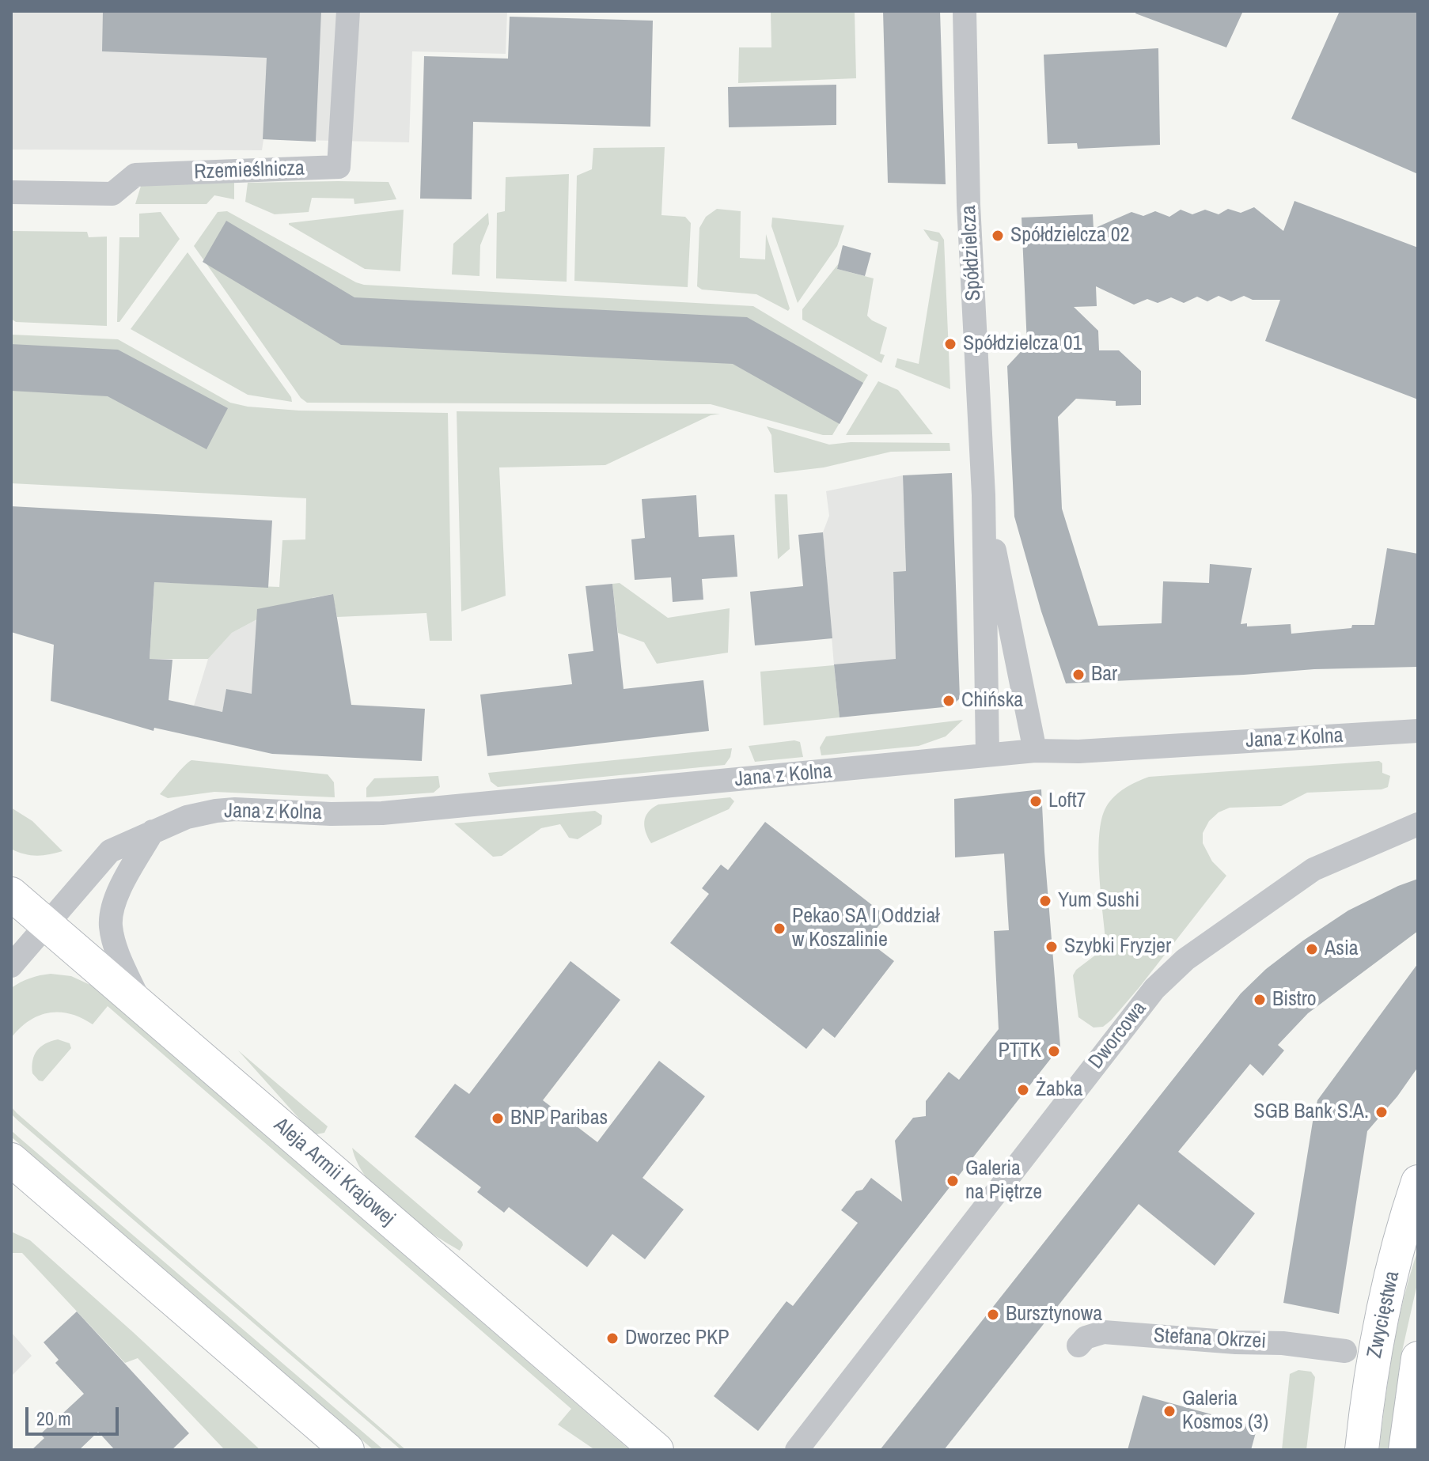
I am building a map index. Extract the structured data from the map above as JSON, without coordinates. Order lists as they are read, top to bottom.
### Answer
{
  "streets": {
    "street": [
      "Rzemieślnicza",
      "Spółdzielcza",
      "Jana z Kolna",
      "Dworcowa",
      "Aleja Armii Krajowej",
      "Zwycięstwa",
      "Stefana Okrzei"
    ]
  },
  "crossings": [
    ["Spółdzielcza", "Jana z Kolna"],
    ["Jana z Kolna", "Aleja Armii Krajowej"]
  ],
  "places": [
    "Spółdzielcza 02",
    "Spółdzielcza 01",
    "Bar",
    "Chińska",
    "Loft7",
    "Yum Sushi",
    "Pekao SA I Oddział w Koszalinie",
    "Szybki Fryzjer",
    "Asia",
    "Bistro",
    "PTTK",
    "Żabka",
    "SGB Bank S.A.",
    "BNP Paribas",
    "Galeria na Piętrze",
    "Bursztynowa",
    "Dworzec PKP",
    "Galeria Kosmos (3)"
  ],
  "scale_bar": "20 m"
}
